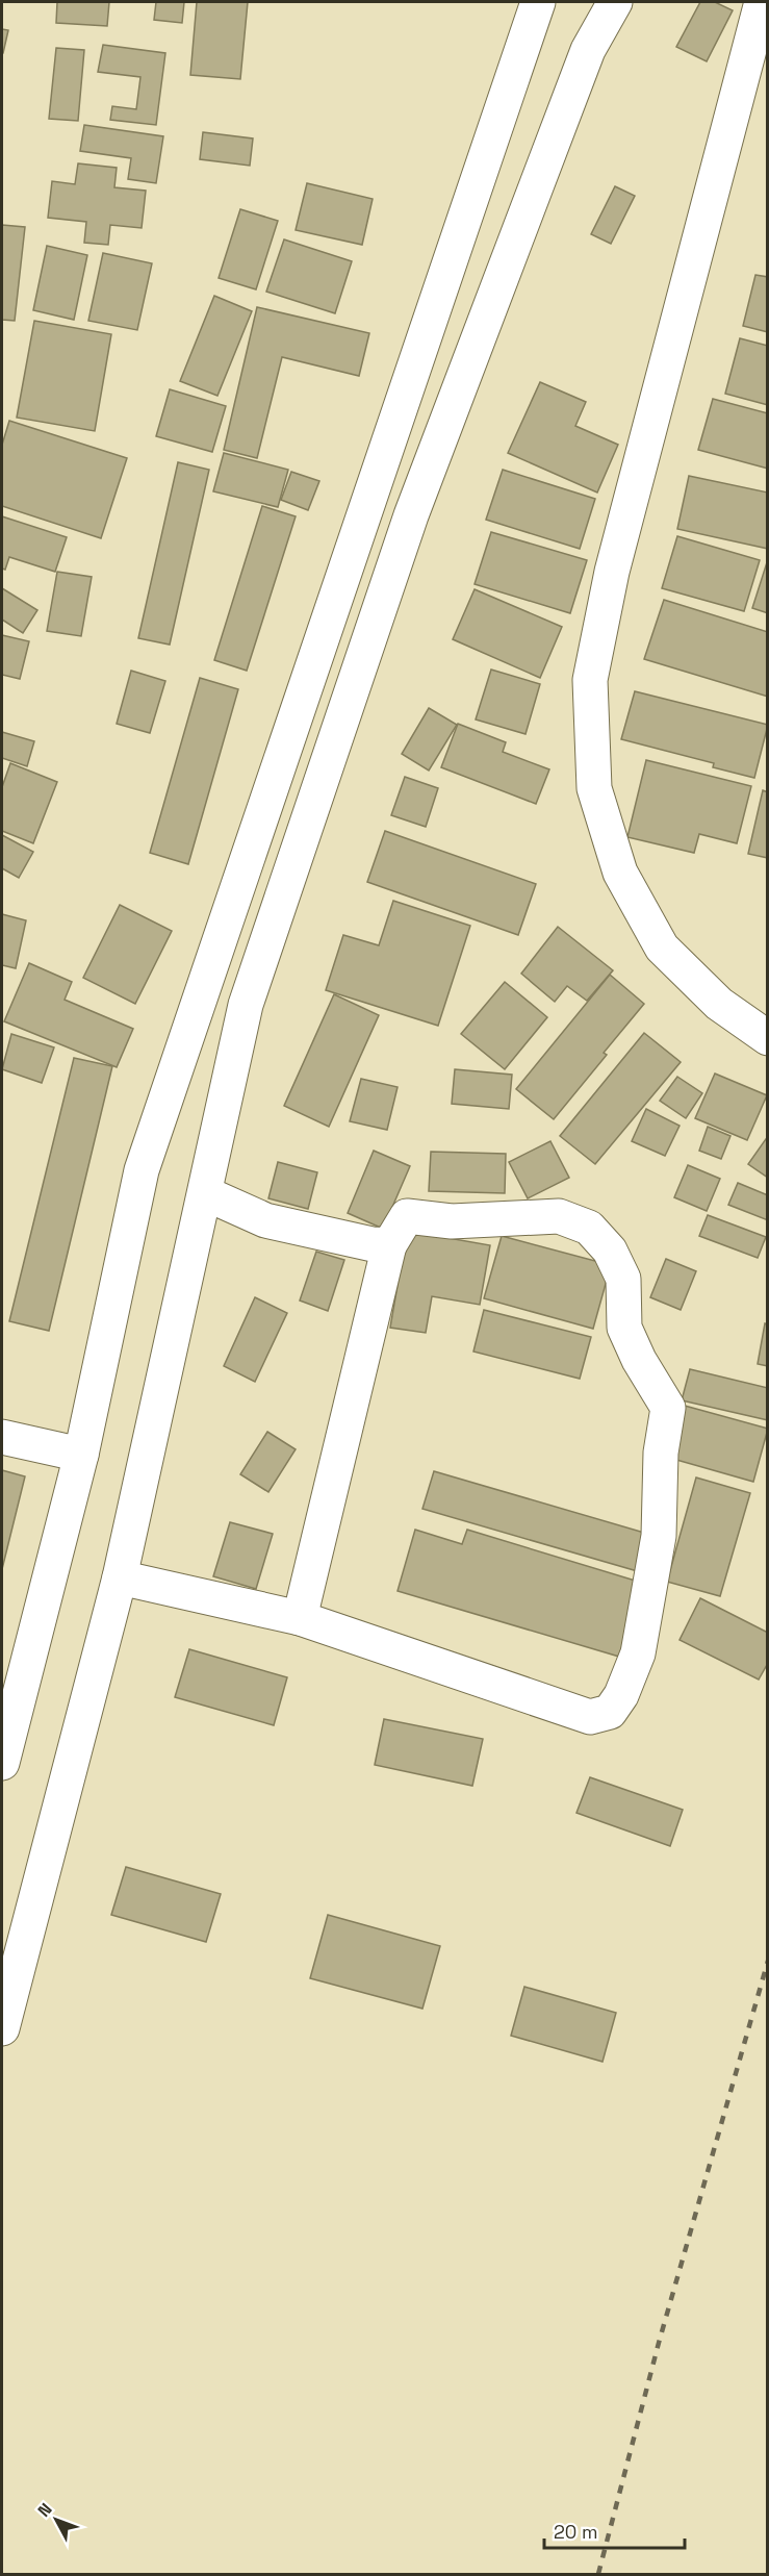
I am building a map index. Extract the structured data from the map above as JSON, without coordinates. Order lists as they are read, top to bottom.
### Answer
{
  "scale_bar": "20 m",
  "north": "top left"
}
